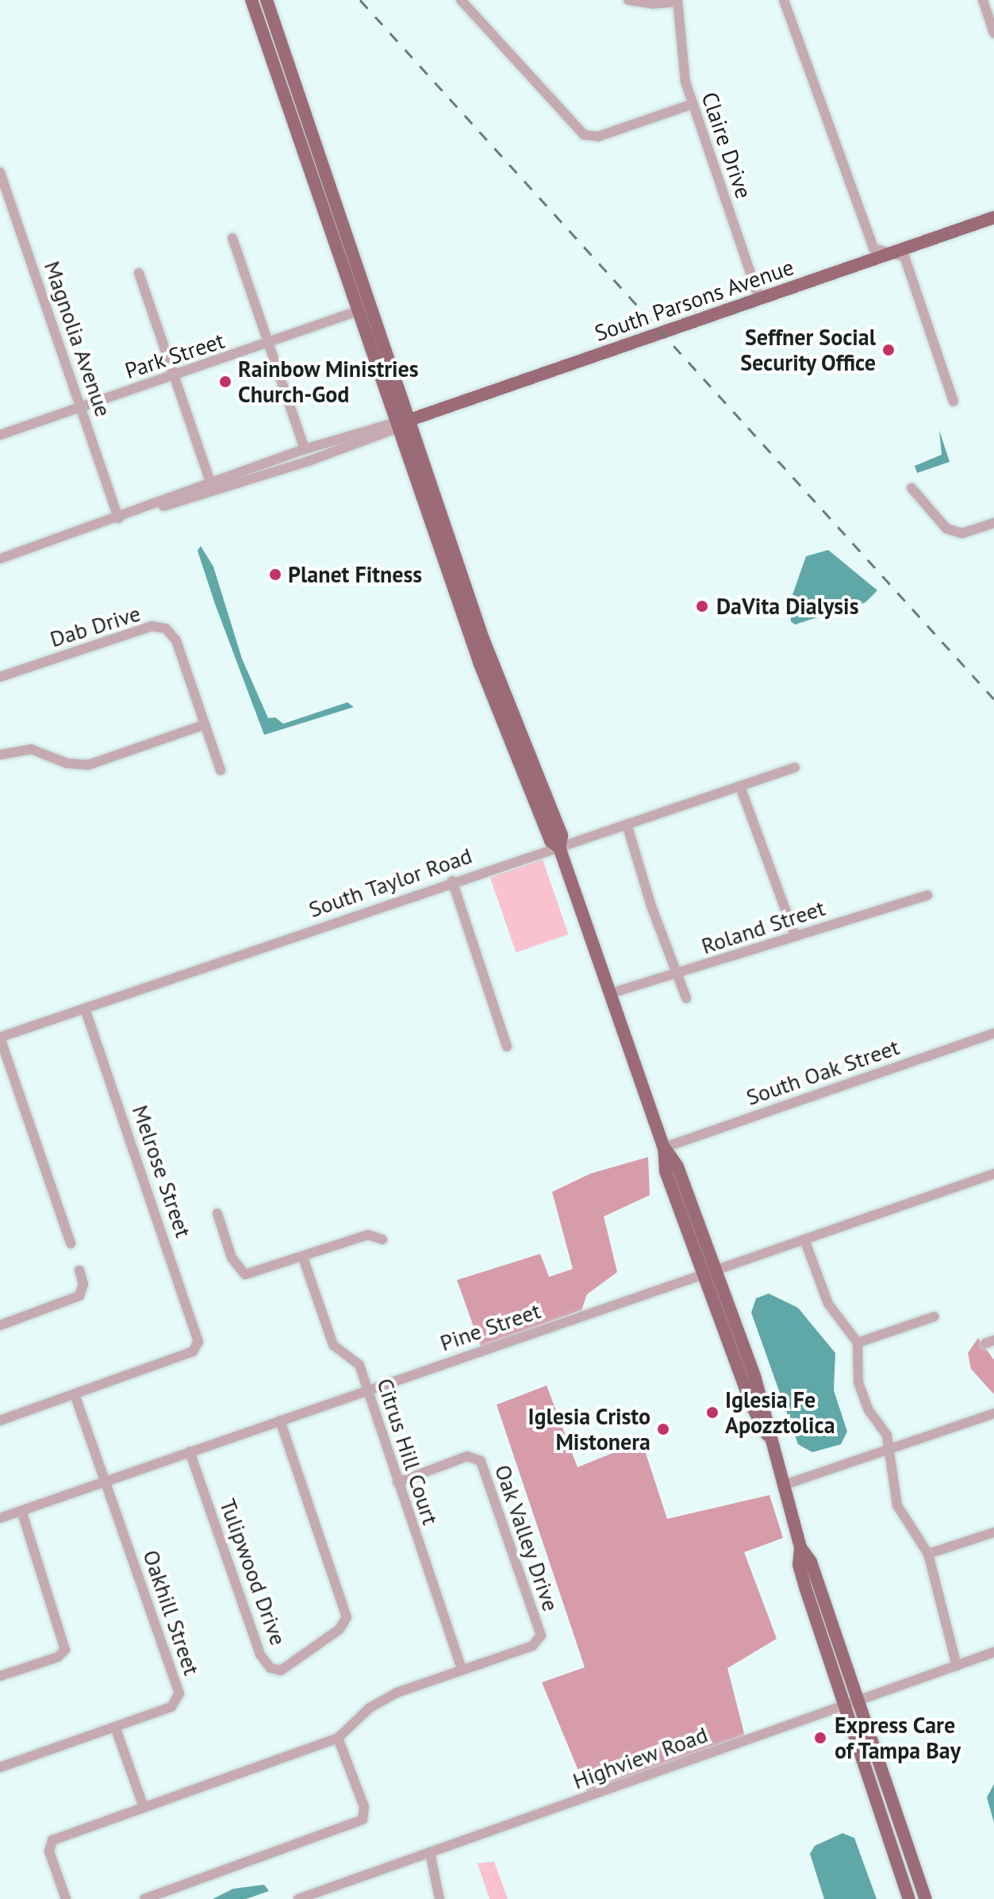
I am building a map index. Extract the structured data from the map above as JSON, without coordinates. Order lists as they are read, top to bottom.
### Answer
{
  "streets": {
    "main road": ["South Parsons Avenue"],
    "street": [
      "Claire Drive",
      "Magnolia Avenue",
      "Park Street",
      "Dab Drive",
      "South Taylor Road",
      "Roland Street",
      "South Oak Street",
      "Melrose Street",
      "Pine Street",
      "Citrus Hill Court",
      "Oak Valley Drive",
      "Tulipwood Drive",
      "Oakhill Street",
      "Highview Road"
    ]
  },
  "crossings": [
    ["Claire Drive", "South Parsons Avenue"],
    ["South Parsons Avenue", "Magnolia Avenue"],
    ["Magnolia Avenue", "Park Street"],
    ["South Taylor Road", "Melrose Street"],
    ["Melrose Street", "Oakhill Street"],
    ["Pine Street", "Citrus Hill Court"],
    ["Pine Street", "Tulipwood Drive"],
    ["Pine Street", "Oakhill Street"],
    ["Citrus Hill Court", "Oak Valley Drive"]
  ],
  "places": [
    "Seffner Social Security Office",
    "Rainbow Ministries Church-God",
    "Planet Fitness",
    "DaVita Dialysis",
    "Iglesia Fe Apozztolica",
    "Iglesia Cristo Mistonera",
    "Express Care of Tampa Bay"
  ]
}
